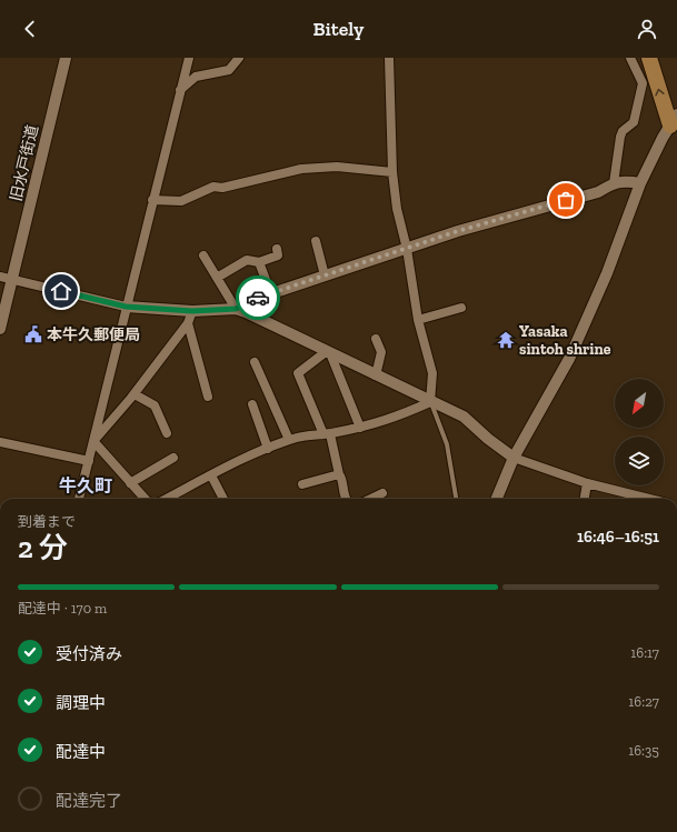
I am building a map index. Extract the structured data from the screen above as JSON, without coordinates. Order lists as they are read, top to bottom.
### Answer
{
  "streets": {
    "street": ["旧水戸街道"]
  },
  "districts": ["牛久町"],
  "places": {
    "public building": ["本牛久郵便局"],
    "temple": ["Yasaka sintoh shrine"]
  },
  "north": "bottom left",
  "page": {
    "header": "Bitely",
    "heading": ["2 分", "到着まで", "16:46–16:51"],
    "bar": "配達中 · 170 m",
    "list": [
      ["受付済み", "16:17"],
      ["調理中", "16:27"],
      ["配達中", "16:35"],
      "配達完了"
    ]
  }
}
